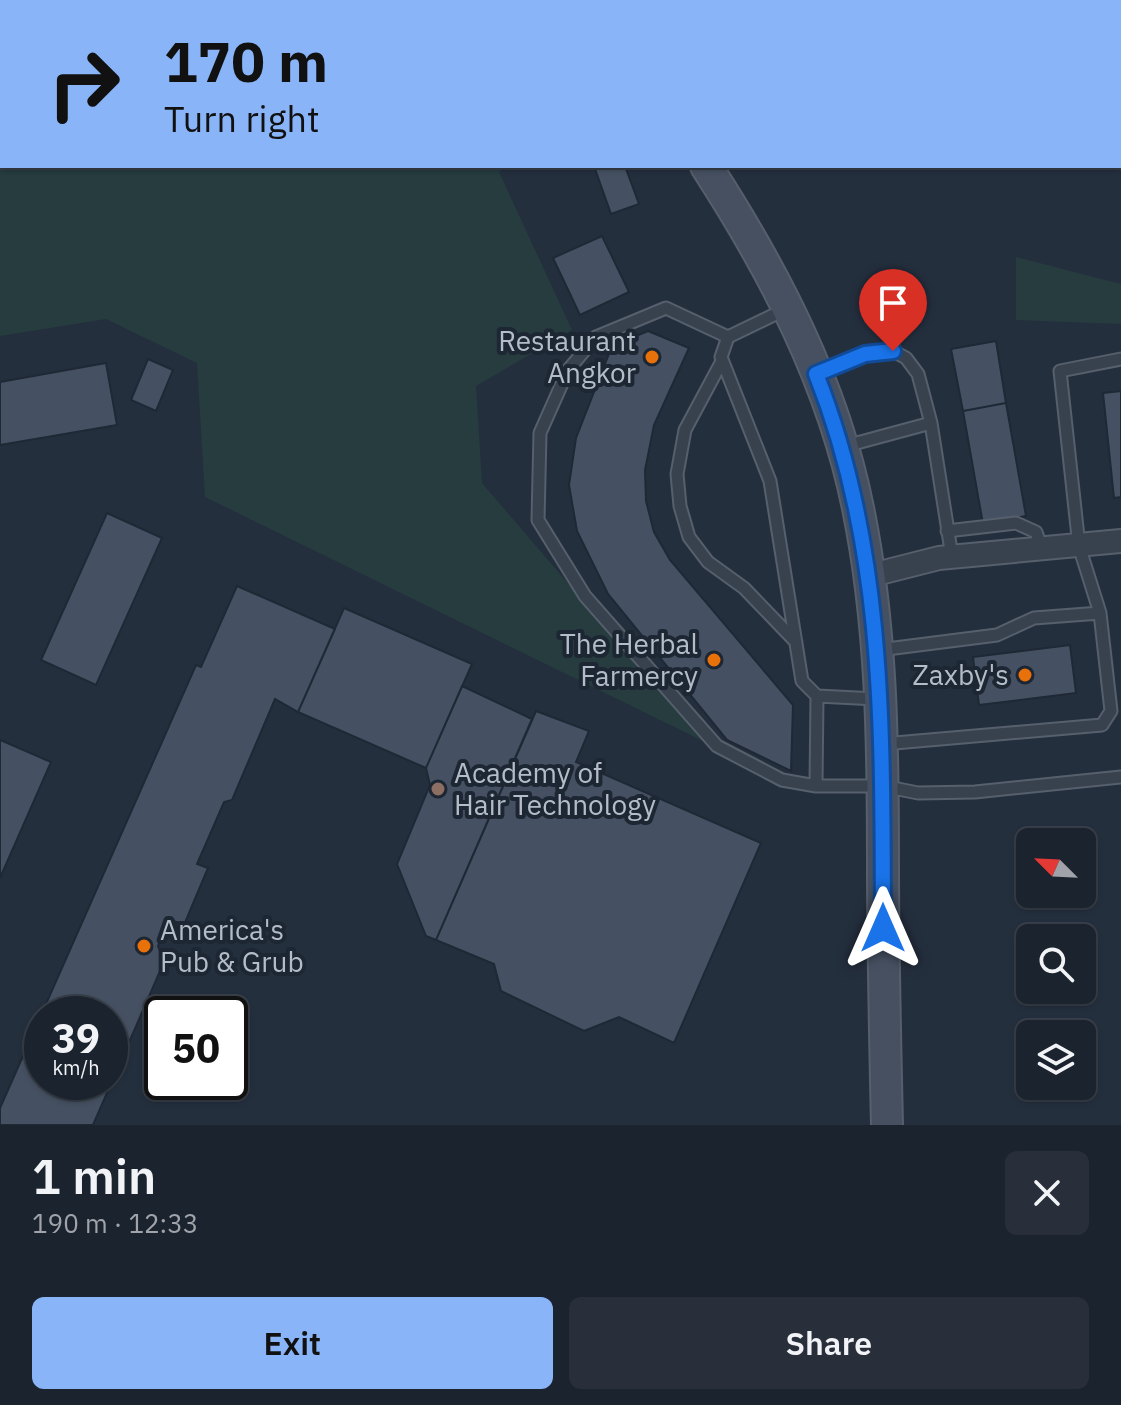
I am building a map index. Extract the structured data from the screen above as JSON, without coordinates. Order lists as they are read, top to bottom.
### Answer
{
  "places": [
    "Restaurant Angkor",
    "The Herbal Farmercy",
    "Zaxby's",
    "Academy of Hair Technology",
    "America's Pub & Grub"
  ],
  "north": "top left",
  "page": {
    "turn": ["170 m", "Turn right"],
    "speed": "39 km/h",
    "limit": "50",
    "heading": ["1 min", "190 m · 12:33"],
    "buttons": ["Exit", "Share"]
  }
}
